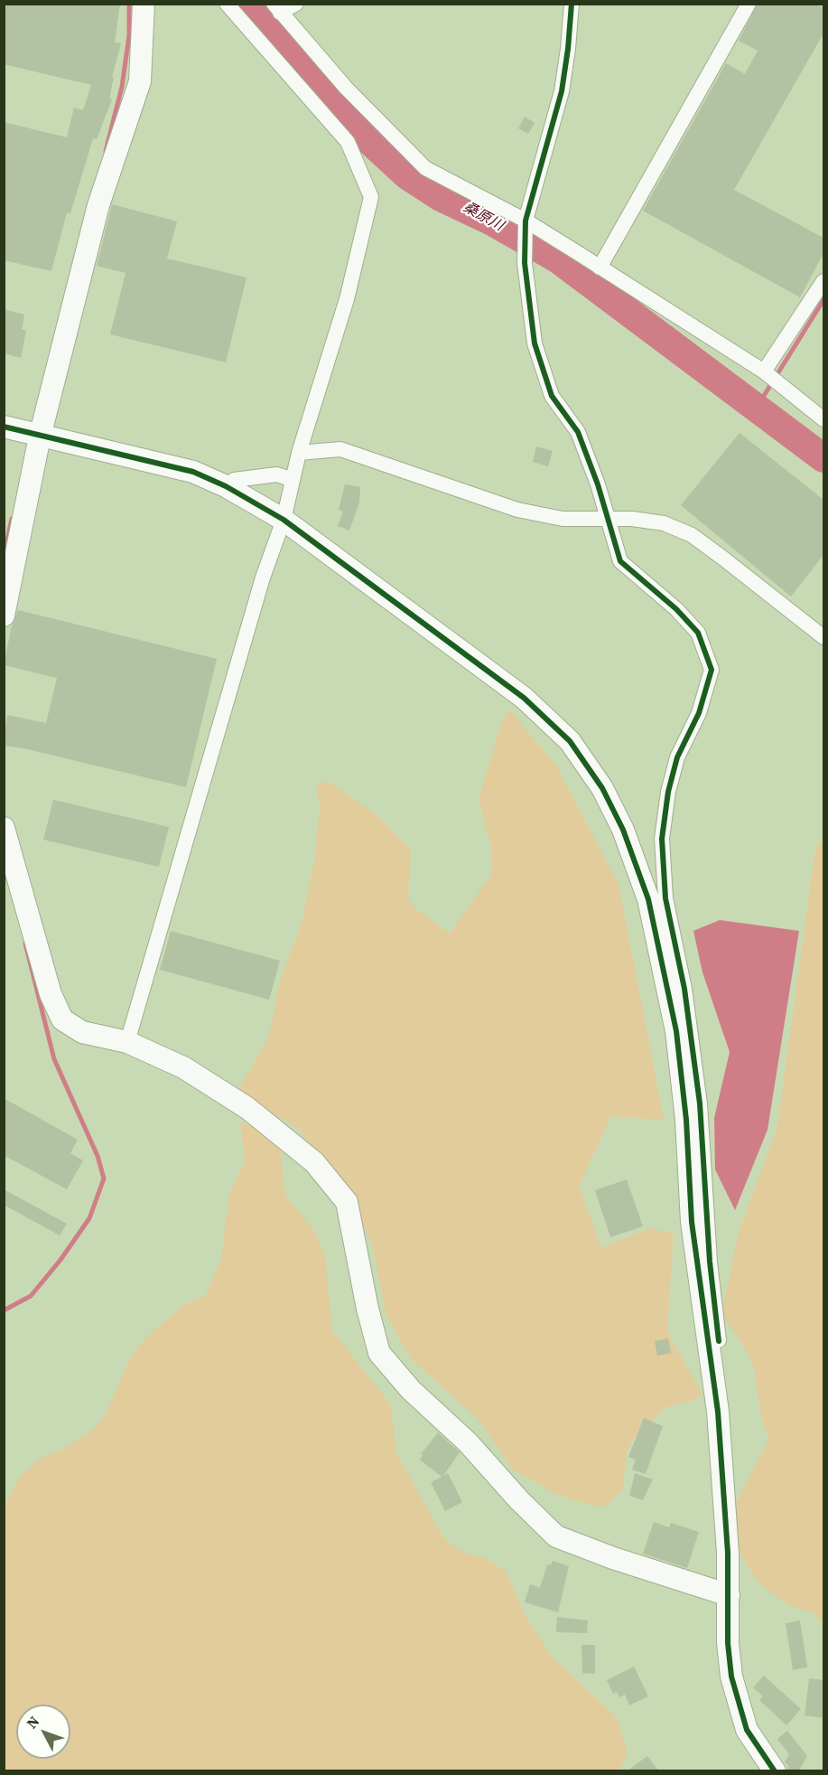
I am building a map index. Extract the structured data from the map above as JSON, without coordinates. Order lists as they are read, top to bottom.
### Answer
{
  "water": ["桑原川"],
  "north": "top left"
}
